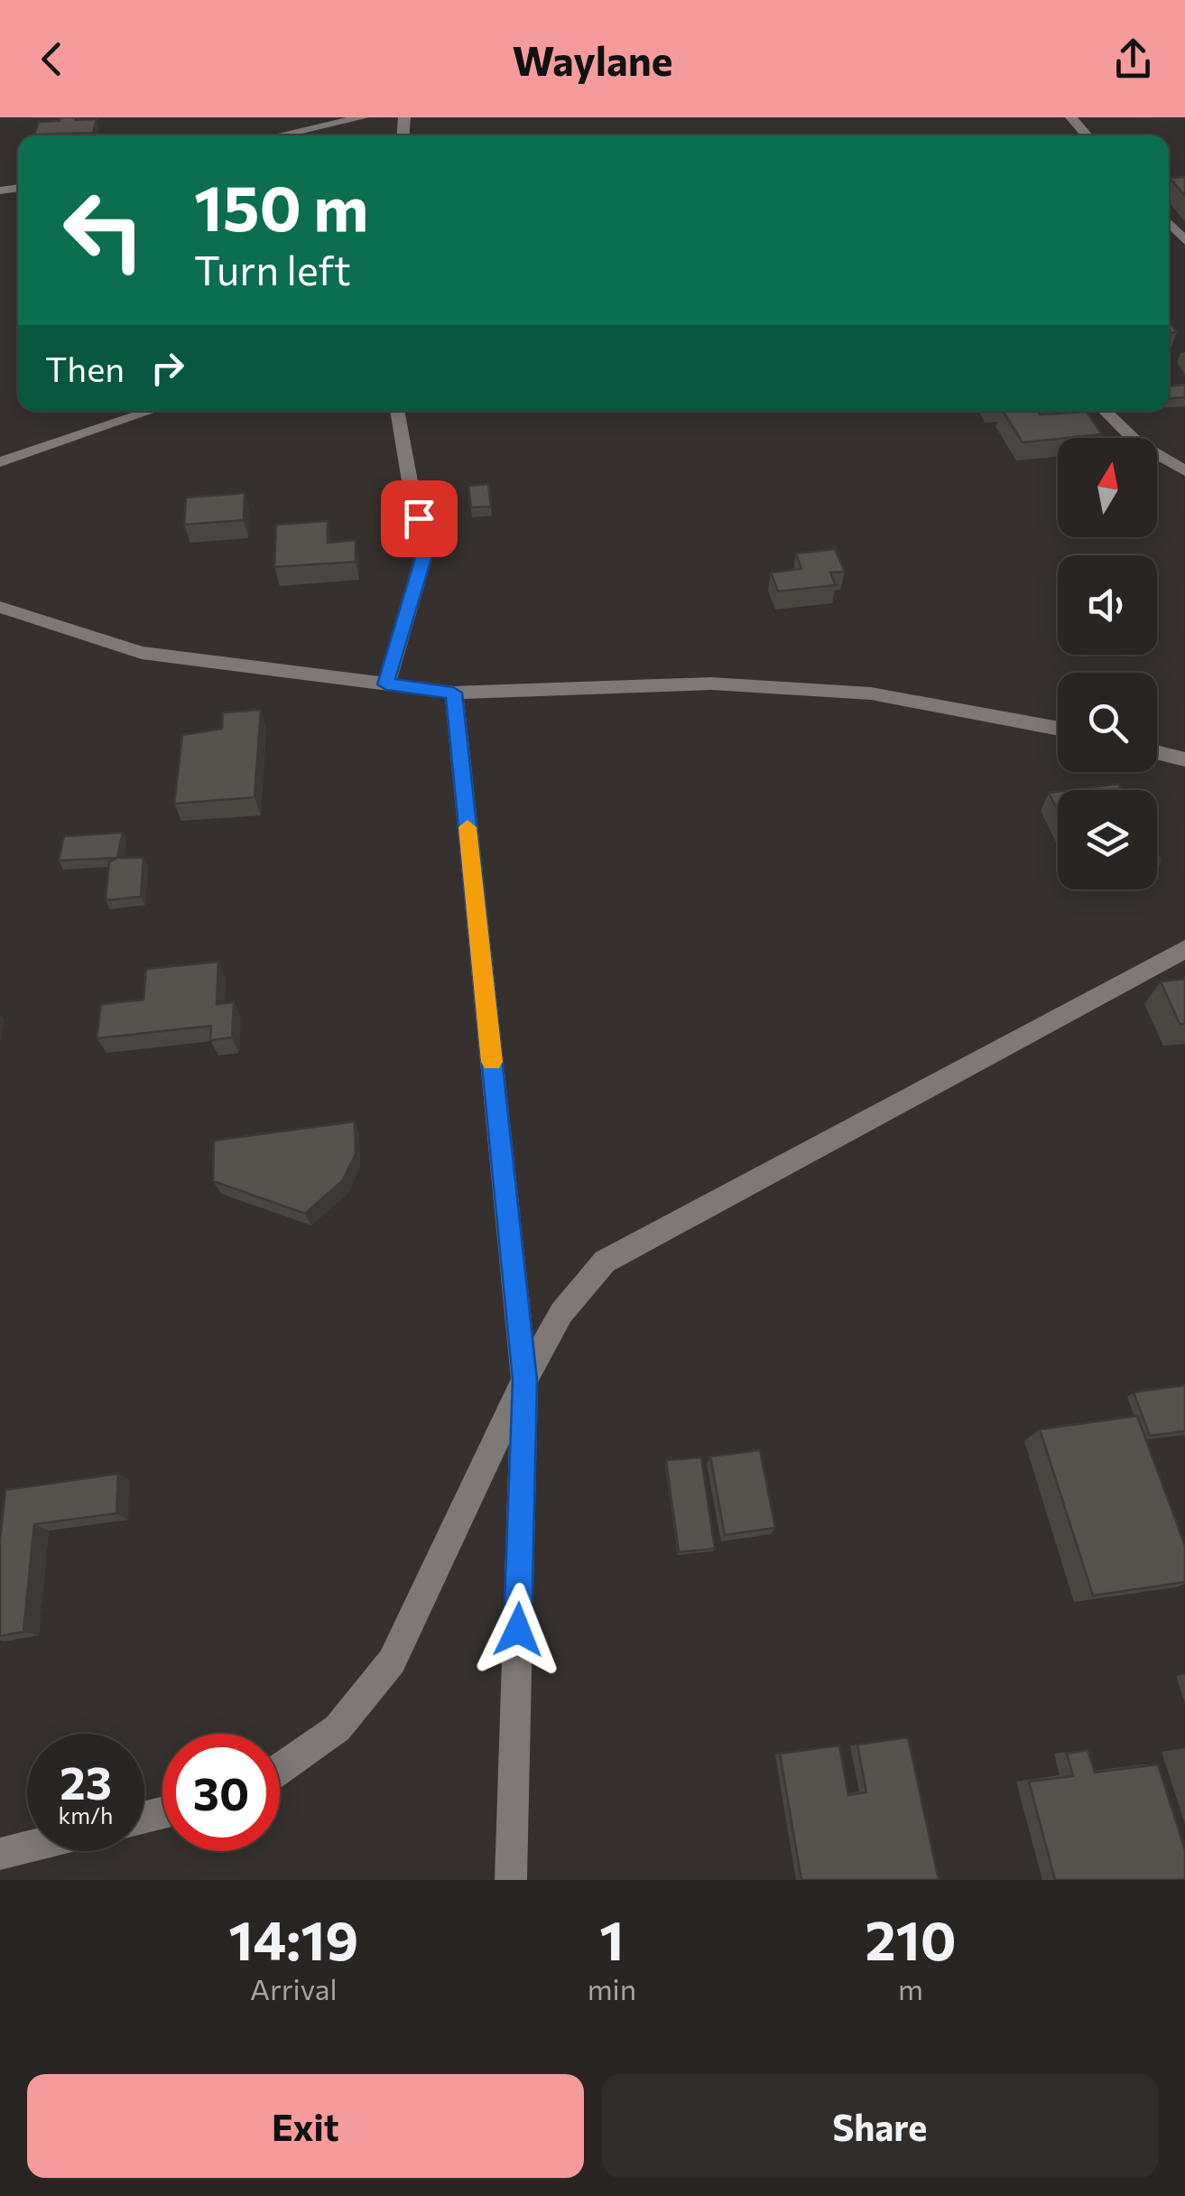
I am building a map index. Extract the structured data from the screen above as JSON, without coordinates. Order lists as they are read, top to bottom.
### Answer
{
  "north": "top",
  "page": {
    "header": "Waylane",
    "turn": ["150 m", "Turn left"],
    "then": "Then",
    "speed": "23 km/h",
    "limit": "30",
    "eta": [
      "14:19",
      "Arrival",
      "1",
      "min",
      "210",
      "m"
    ],
    "buttons": ["Exit", "Share"]
  }
}
